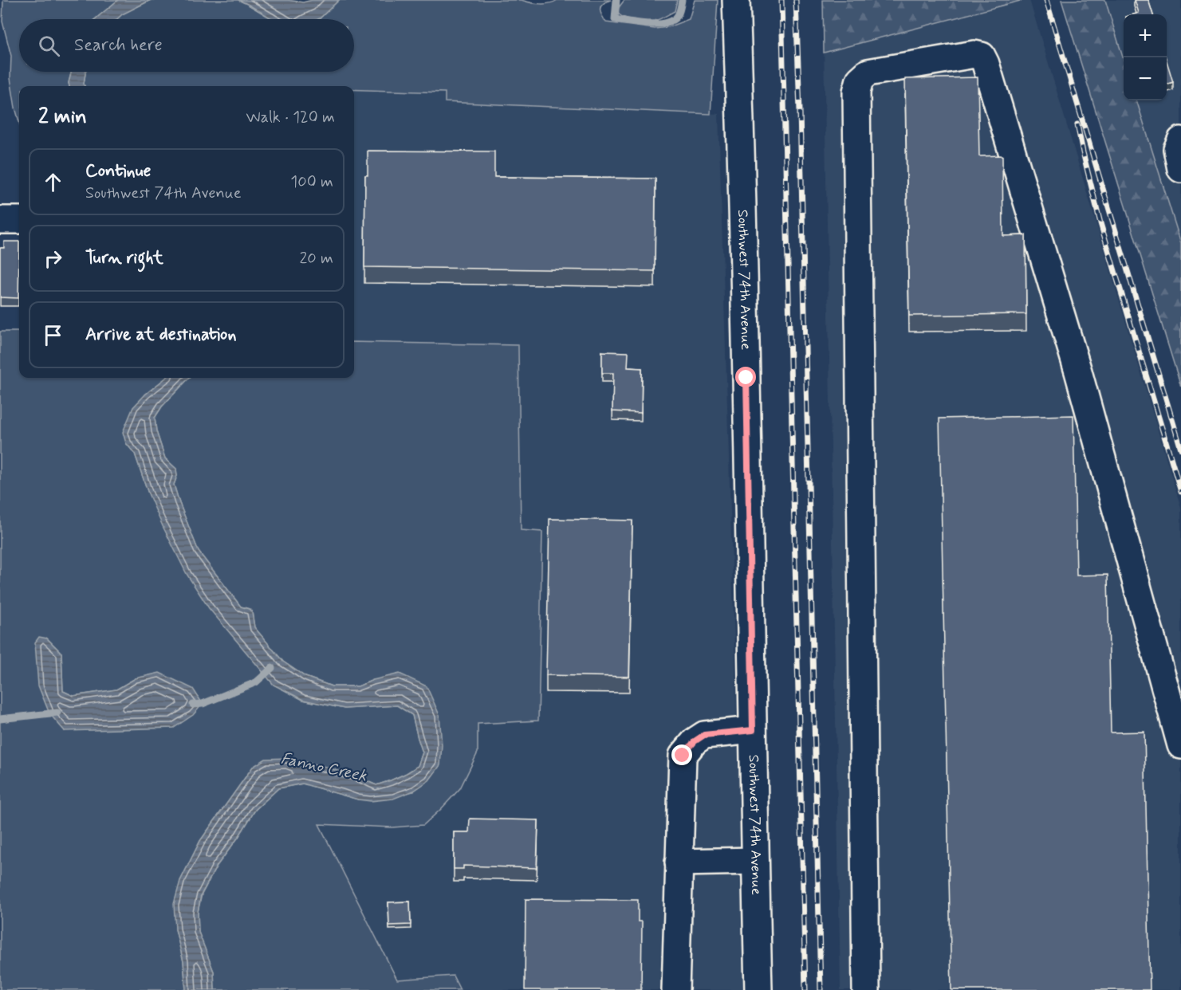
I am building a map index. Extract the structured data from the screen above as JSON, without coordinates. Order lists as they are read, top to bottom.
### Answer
{
  "streets": {
    "street": ["Southwest 74th Avenue"]
  },
  "water": ["Fanno Creek"],
  "page": {
    "map_buttons": ["+", "−"],
    "search": "Search here",
    "heading": ["2 min", "Walk · 120 m"],
    "list": [
      ["Continue", "Southwest 74th Avenue", "100 m"],
      ["Turn right", "20 m"],
      "Arrive at destination"
    ]
  }
}
